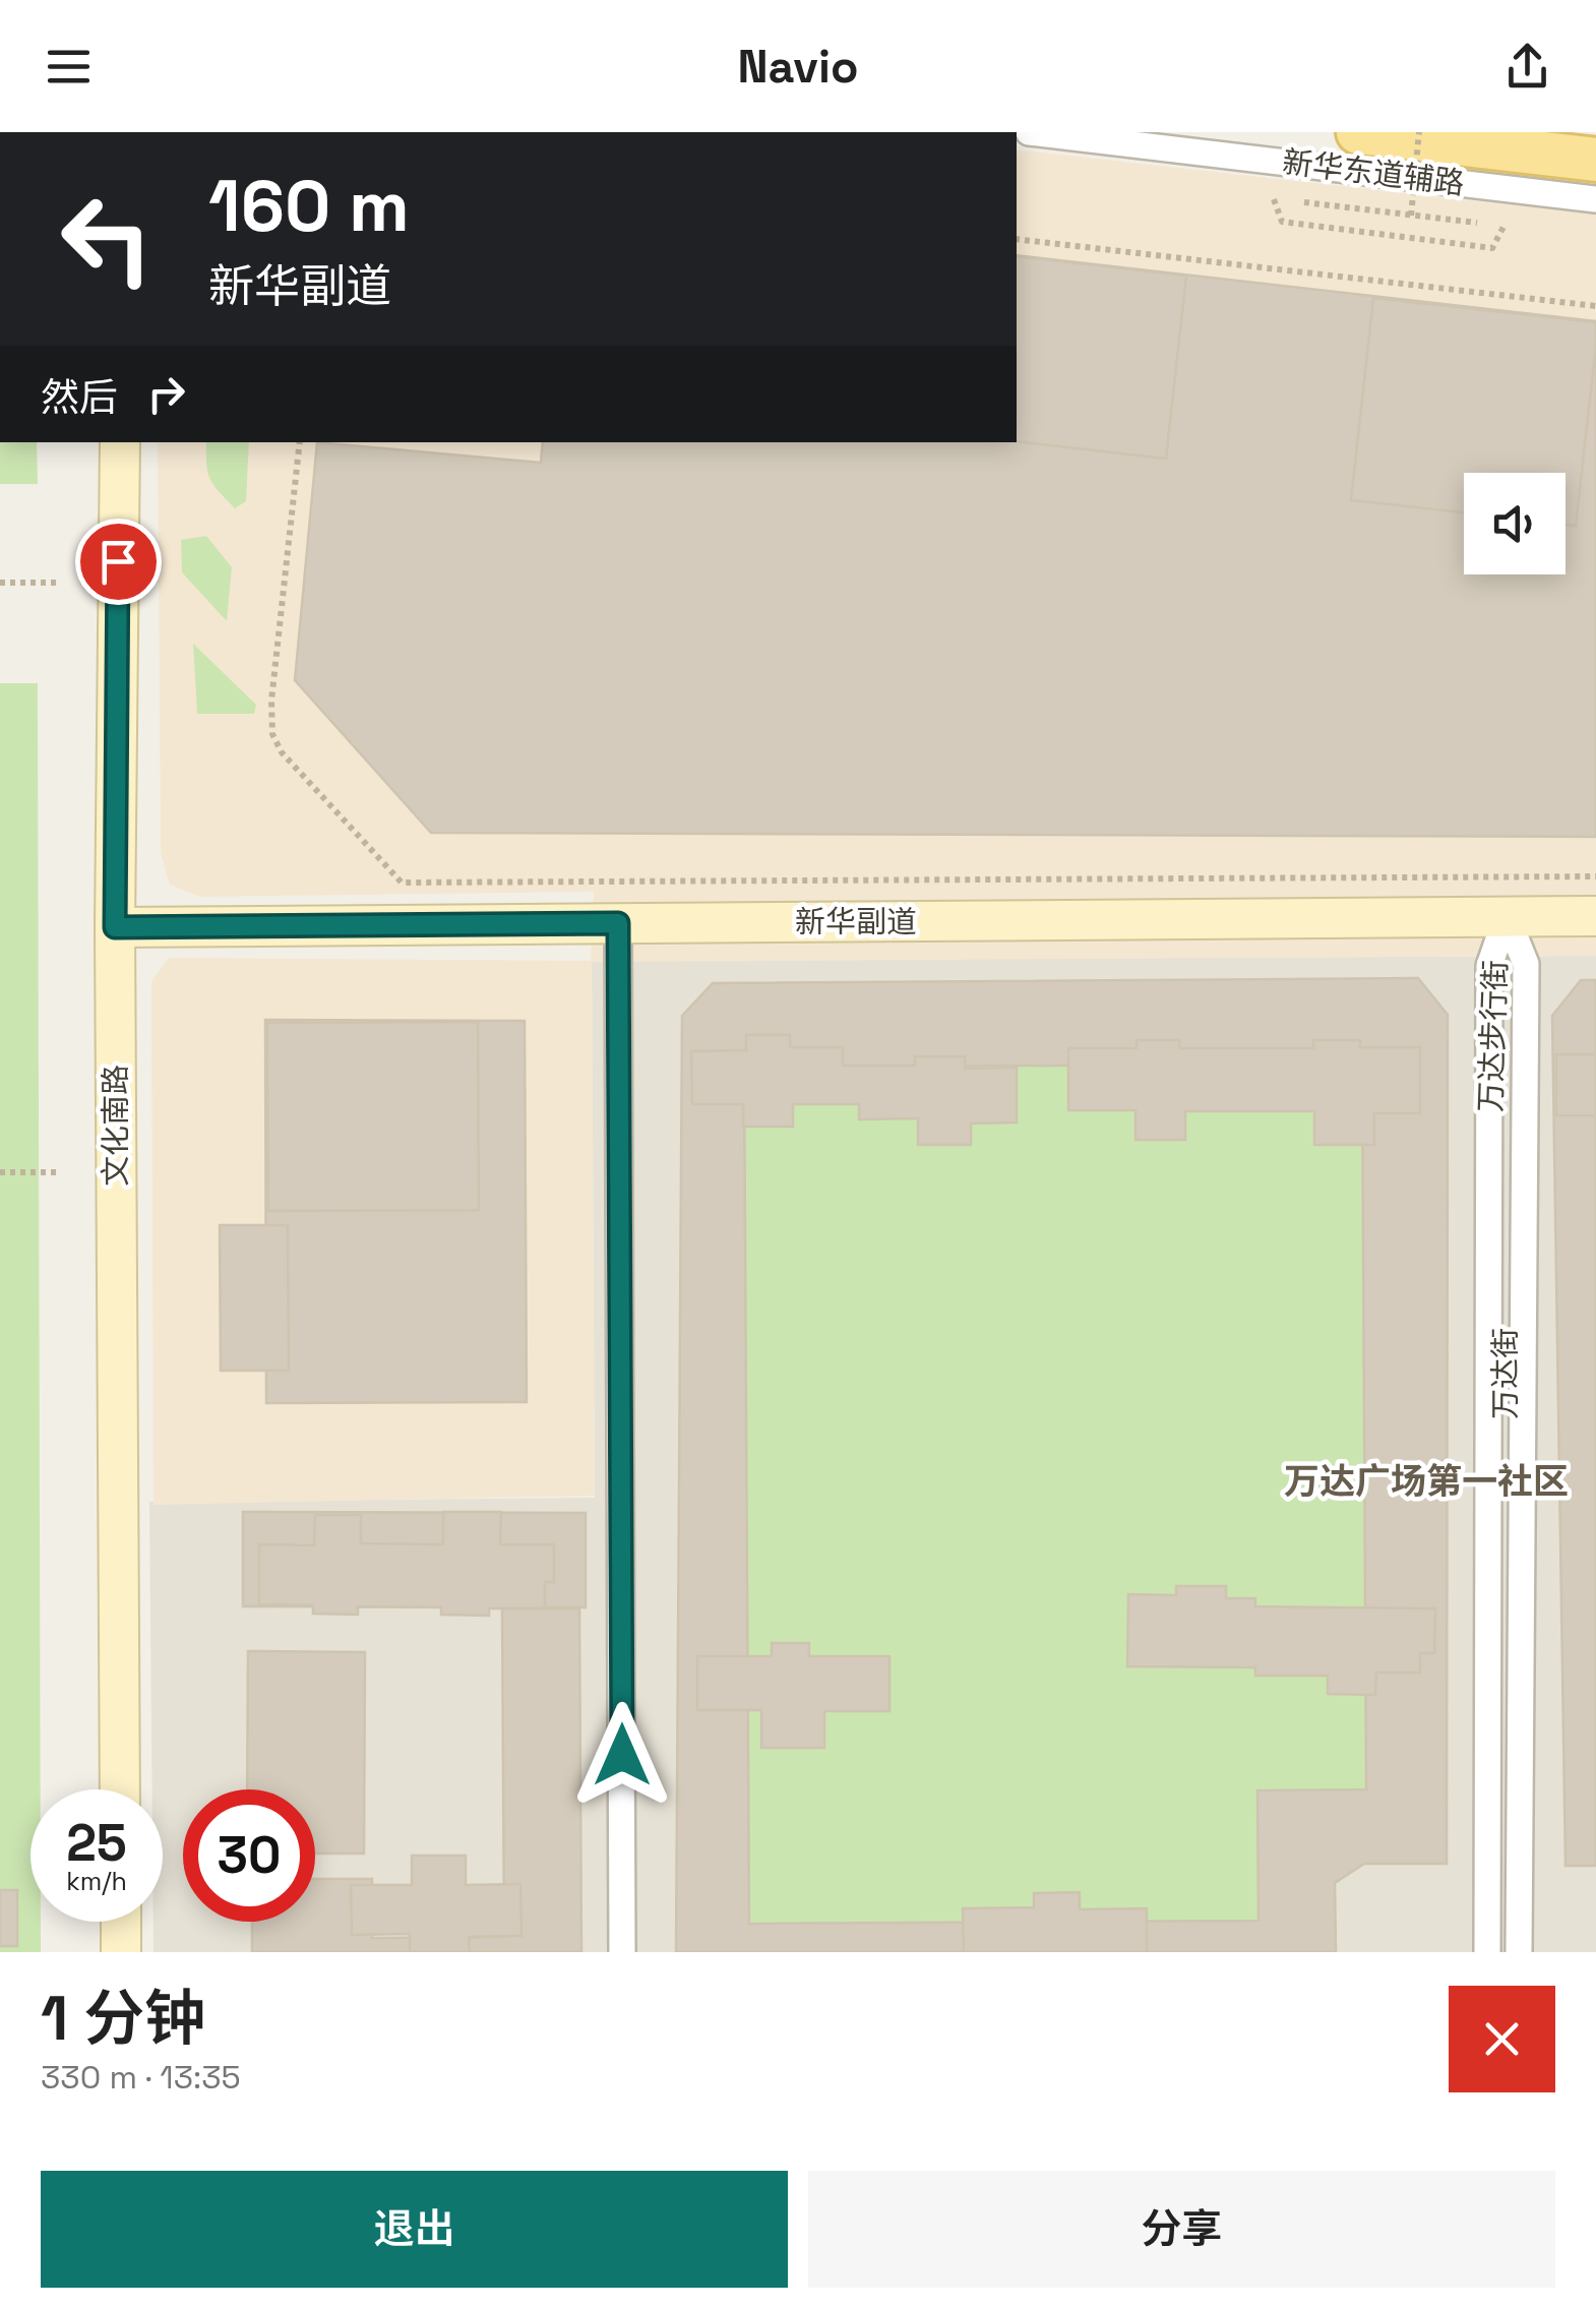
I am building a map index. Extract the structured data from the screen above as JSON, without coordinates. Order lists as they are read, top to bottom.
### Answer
{
  "streets": {
    "street": [
      "新华东道辅路",
      "新华副道",
      "万达步行街",
      "文化南路",
      "万达街"
    ]
  },
  "crossings": [
    ["新华副道", "万达步行街"],
    ["新华副道", "文化南路"],
    ["新华副道", "万达街"],
    ["万达步行街", "万达街"]
  ],
  "districts": ["万达广场第一社区"],
  "page": {
    "header": "Navio",
    "turn": ["160 m", "新华副道"],
    "then": "然后",
    "speed": "25 km/h",
    "limit": "30",
    "heading": ["1 分钟", "330 m · 13:35"],
    "buttons": ["退出", "分享"]
  }
}
